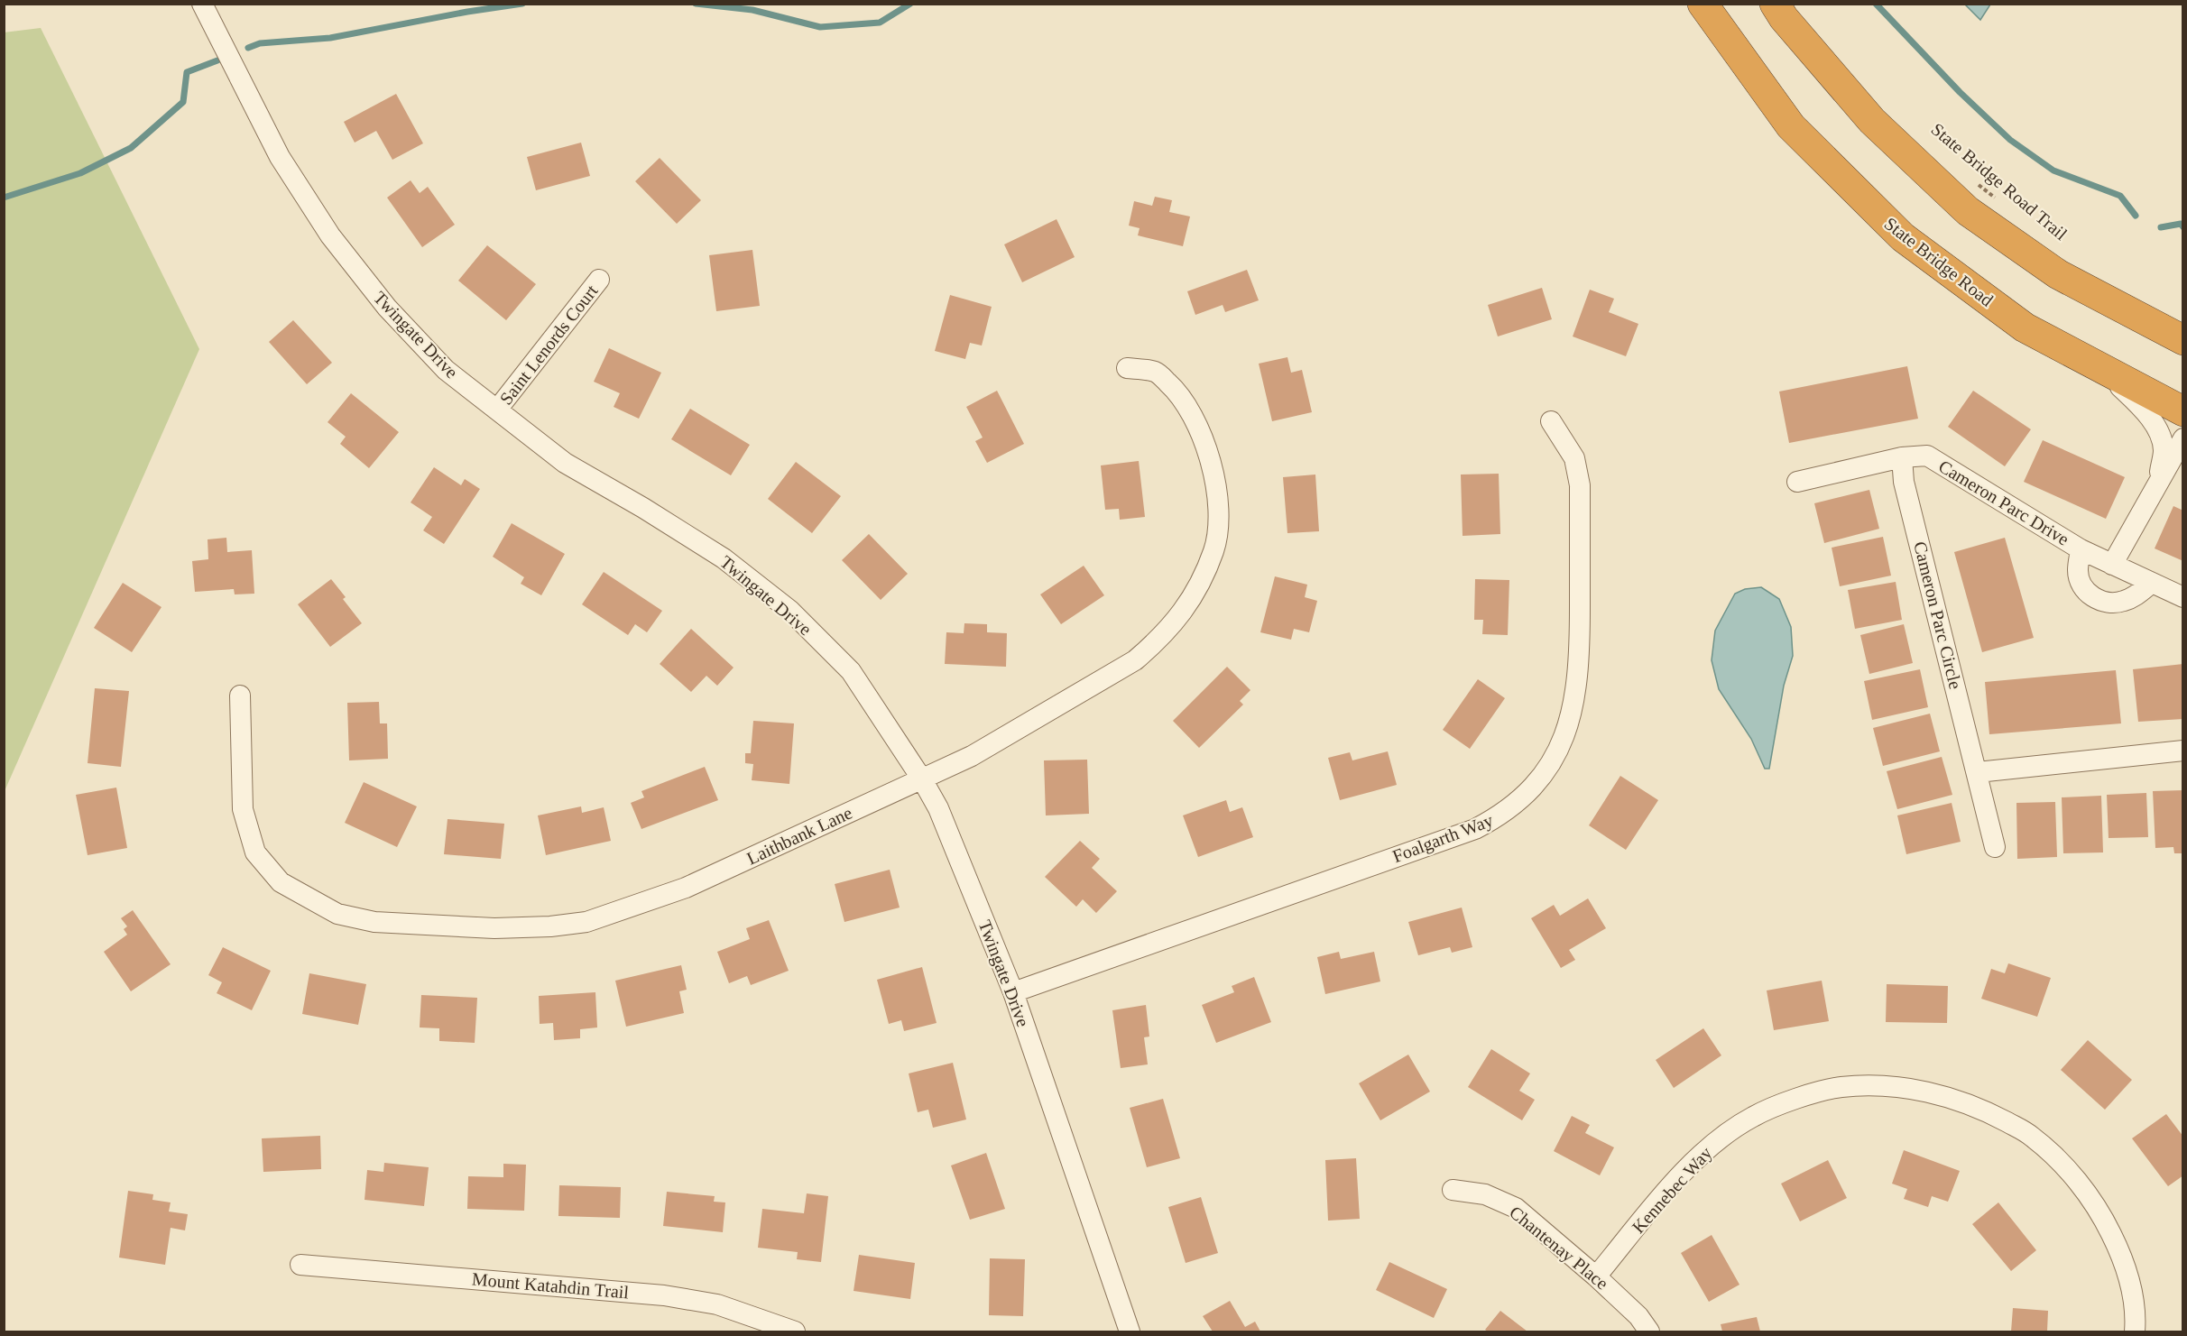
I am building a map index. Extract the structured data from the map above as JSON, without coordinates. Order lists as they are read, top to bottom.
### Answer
{
  "streets": {
    "highway": ["State Bridge Road"],
    "street": [
      "Twingate Drive",
      "Saint Lenords Court",
      "Cameron Parc Drive",
      "Cameron Parc Circle",
      "Laithbank Lane",
      "Foalgarth Way",
      "Kennebec Way",
      "Chantenay Place",
      "Mount Katahdin Trail"
    ],
    "path": ["State Bridge Road Trail"]
  },
  "crossings": [
    ["Twingate Drive", "Saint Lenords Court"],
    ["Twingate Drive", "Laithbank Lane"],
    ["Twingate Drive", "Foalgarth Way"],
    ["Cameron Parc Drive", "Cameron Parc Circle"],
    ["Kennebec Way", "Chantenay Place"]
  ]
}
